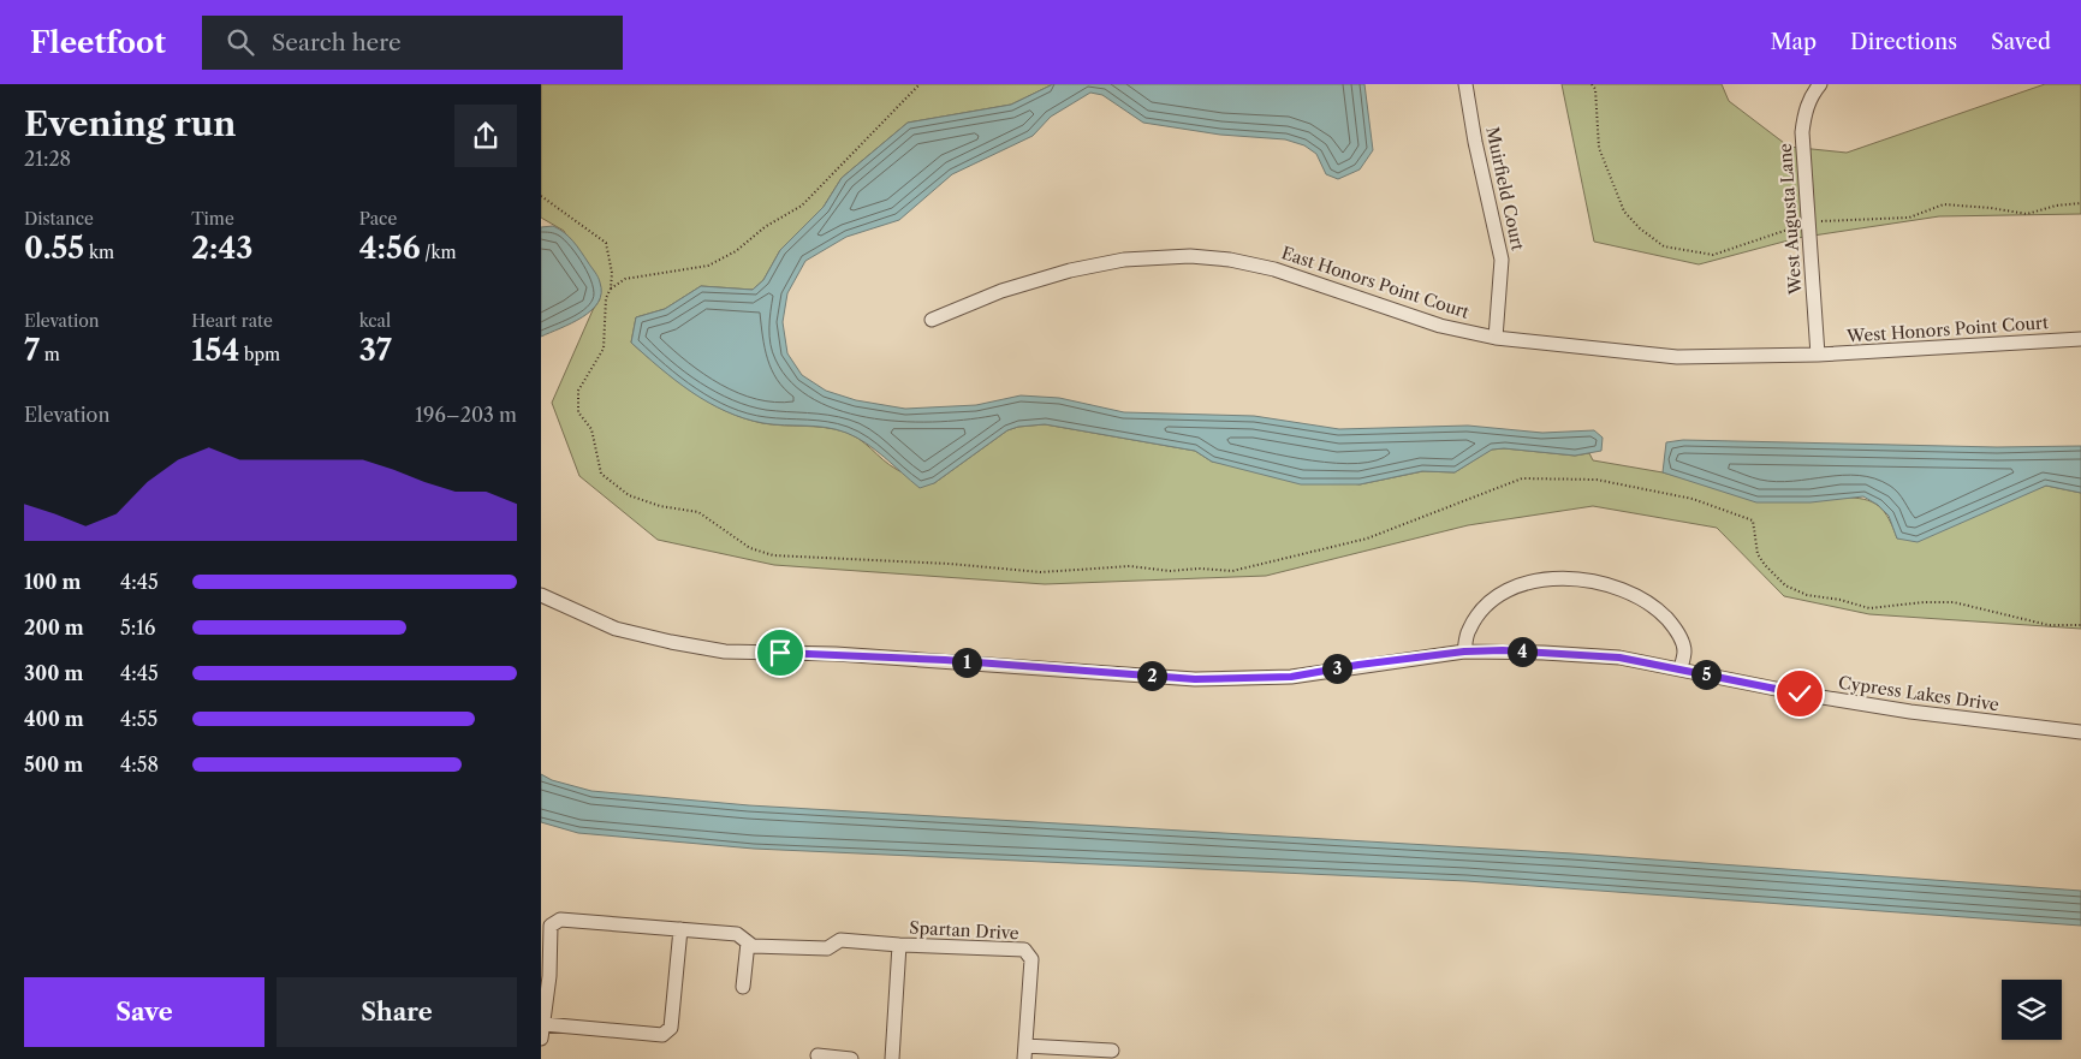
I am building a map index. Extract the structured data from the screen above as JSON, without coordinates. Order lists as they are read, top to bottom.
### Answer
{
  "streets": {
    "street": [
      "Muirfield Court",
      "West Augusta Lane",
      "East Honors Point Court",
      "West Honors Point Court",
      "Cypress Lakes Drive",
      "Spartan Drive"
    ]
  },
  "crossings": [
    ["Muirfield Court", "East Honors Point Court"],
    ["West Augusta Lane", "East Honors Point Court"],
    ["West Augusta Lane", "West Honors Point Court"],
    ["East Honors Point Court", "West Honors Point Court"]
  ],
  "page": {
    "header": "Fleetfoot",
    "search": "Search here",
    "nav": ["Map", "Directions", "Saved"],
    "heading": ["Evening run", "21:28"],
    "stats": [
      ["Distance", "0.55 km"],
      ["Time", "2:43"],
      ["Pace", "4:56 /km"],
      ["Elevation", "7 m"],
      ["Heart rate", "154 bpm"],
      ["kcal", "37"]
    ],
    "chart": ["Elevation", "196–203 m"],
    "list": [
      {
        "name": "100 m",
        "note": "4:45"
      },
      {
        "name": "200 m",
        "note": "5:16"
      },
      {
        "name": "300 m",
        "note": "4:45"
      },
      {
        "name": "400 m",
        "note": "4:55"
      },
      {
        "name": "500 m",
        "note": "4:58"
      }
    ],
    "pins": [
      "4",
      "1",
      "3",
      "5",
      "2"
    ],
    "buttons": ["Save", "Share"]
  }
}
